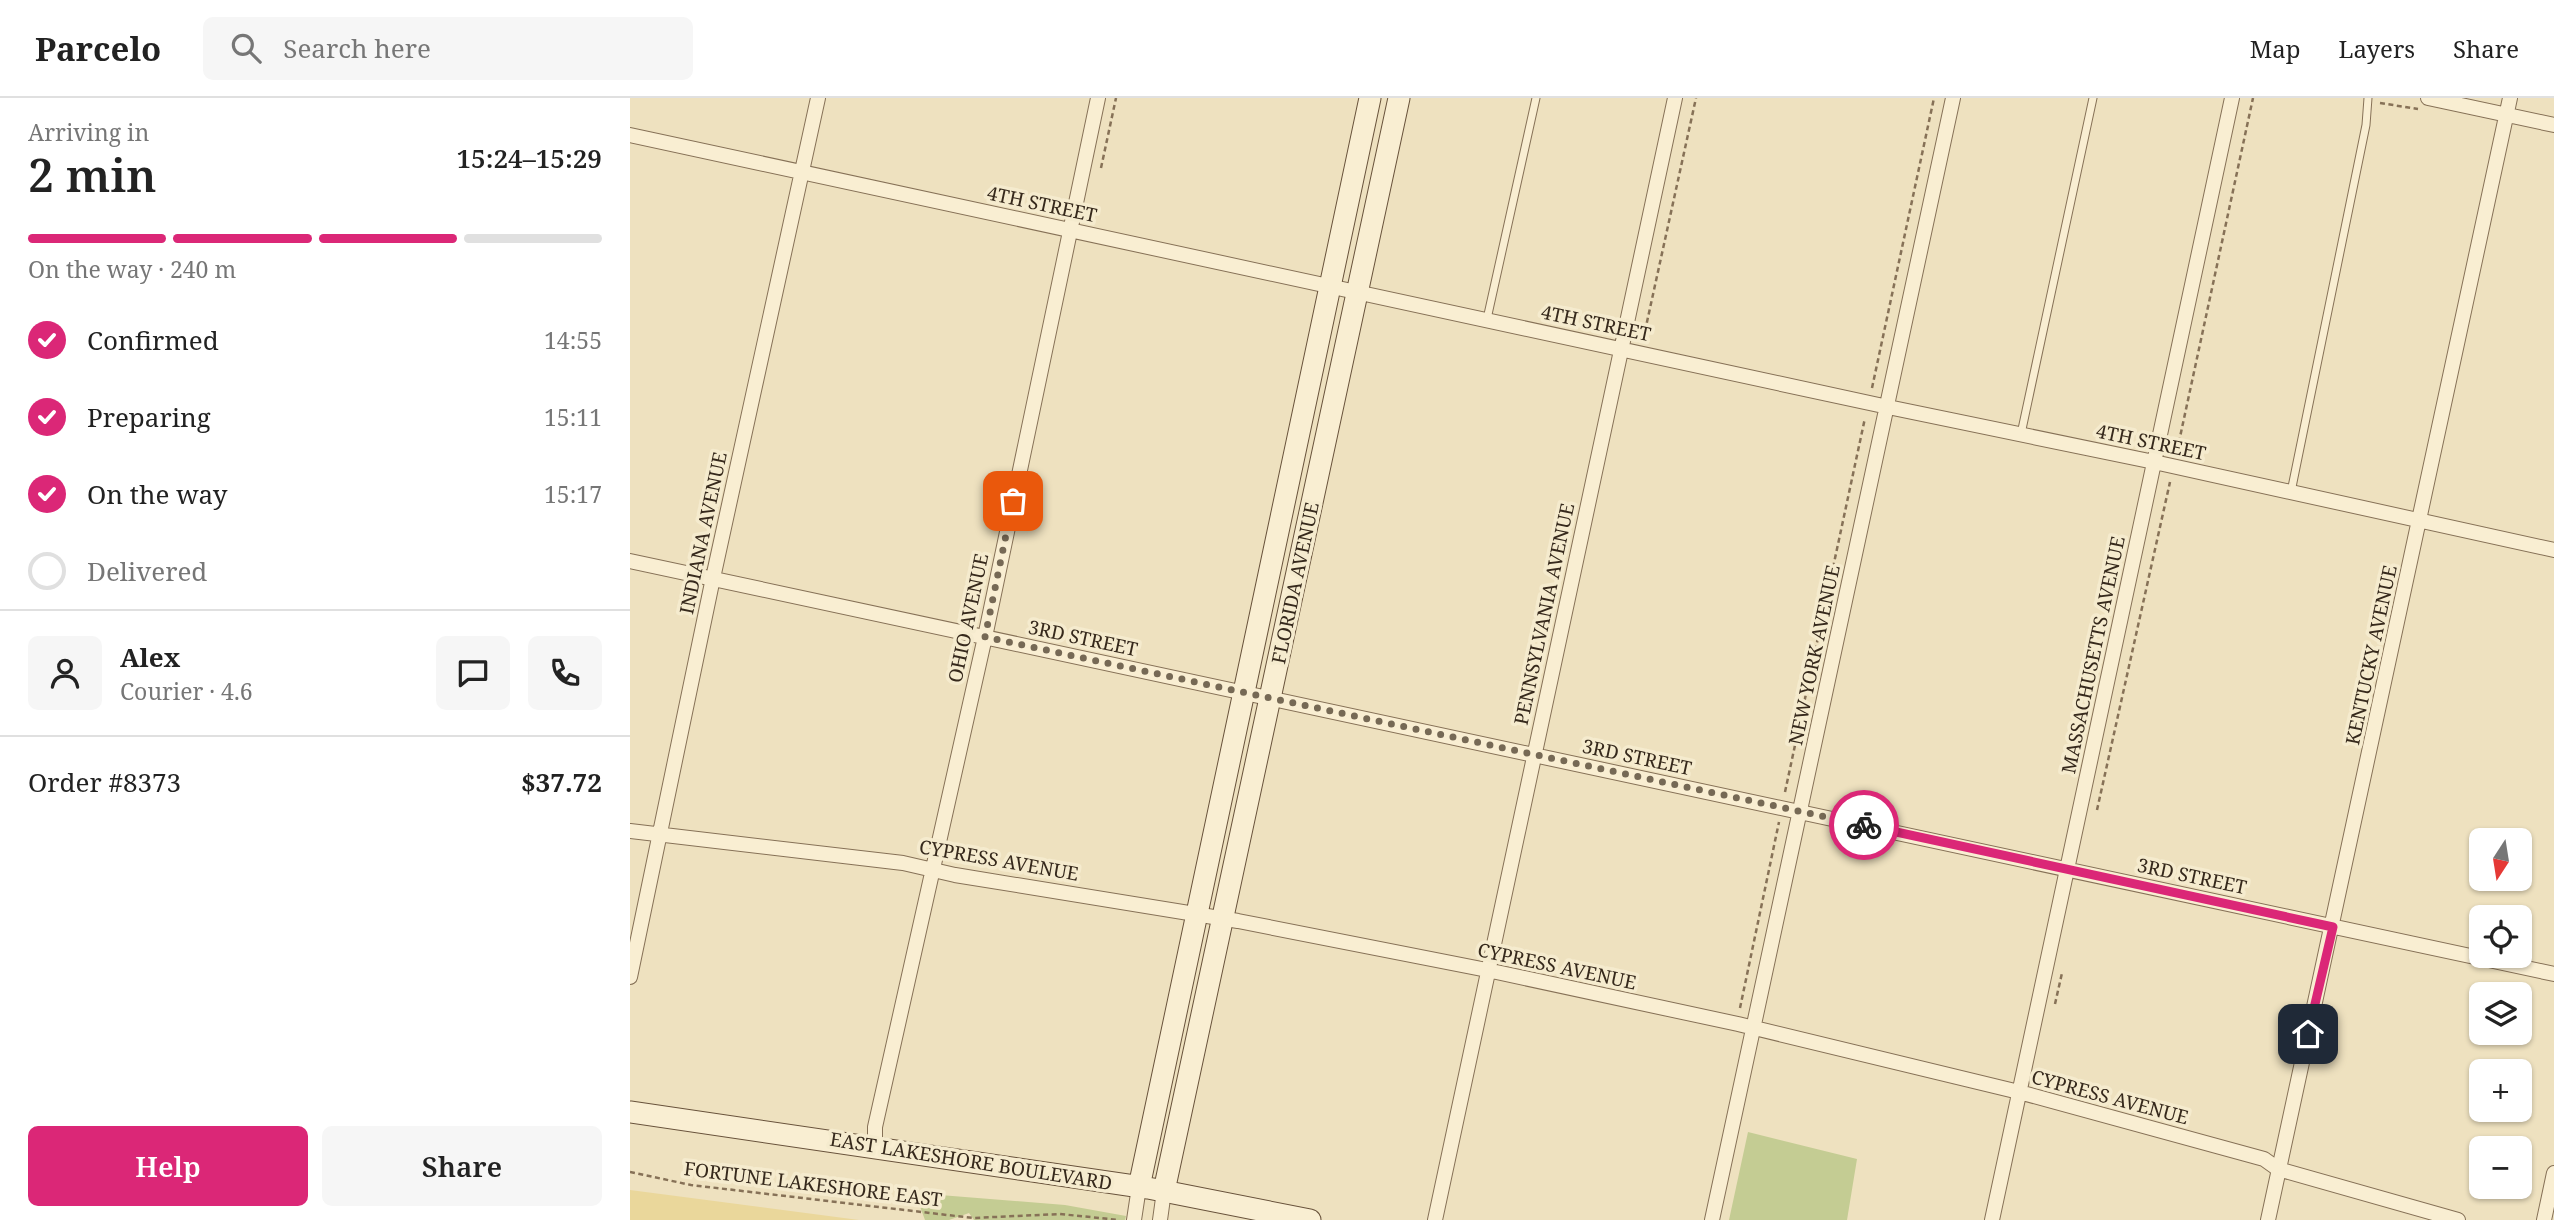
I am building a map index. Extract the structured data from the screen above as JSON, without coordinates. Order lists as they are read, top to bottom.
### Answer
{
  "streets": {
    "main road": ["FLORIDA AVENUE", "EAST LAKESHORE BOULEVARD"],
    "street": [
      "4TH STREET",
      "INDIANA AVENUE",
      "PENNSYLVANIA AVENUE",
      "OHIO AVENUE",
      "3RD STREET",
      "NEW YORK AVENUE",
      "MASSACHUSETTS AVENUE",
      "KENTUCKY AVENUE",
      "CYPRESS AVENUE"
    ],
    "path": ["FORTUNE LAKESHORE EAST"]
  },
  "crossings": [
    ["4TH STREET", "INDIANA AVENUE"],
    ["4TH STREET", "FLORIDA AVENUE"],
    ["4TH STREET", "PENNSYLVANIA AVENUE"],
    ["4TH STREET", "OHIO AVENUE"],
    ["4TH STREET", "NEW YORK AVENUE"],
    ["4TH STREET", "MASSACHUSETTS AVENUE"],
    ["4TH STREET", "KENTUCKY AVENUE"],
    ["INDIANA AVENUE", "3RD STREET"],
    ["INDIANA AVENUE", "CYPRESS AVENUE"],
    ["FLORIDA AVENUE", "3RD STREET"],
    ["FLORIDA AVENUE", "CYPRESS AVENUE"],
    ["FLORIDA AVENUE", "EAST LAKESHORE BOULEVARD"],
    ["PENNSYLVANIA AVENUE", "3RD STREET"],
    ["PENNSYLVANIA AVENUE", "CYPRESS AVENUE"],
    ["OHIO AVENUE", "3RD STREET"],
    ["OHIO AVENUE", "CYPRESS AVENUE"],
    ["OHIO AVENUE", "EAST LAKESHORE BOULEVARD"],
    ["3RD STREET", "NEW YORK AVENUE"],
    ["3RD STREET", "MASSACHUSETTS AVENUE"],
    ["3RD STREET", "KENTUCKY AVENUE"],
    ["NEW YORK AVENUE", "CYPRESS AVENUE"],
    ["MASSACHUSETTS AVENUE", "CYPRESS AVENUE"],
    ["KENTUCKY AVENUE", "CYPRESS AVENUE"]
  ],
  "north": "bottom",
  "page": {
    "header": "Parcelo",
    "search": "Search here",
    "nav": ["Map", "Layers", "Share"],
    "heading": ["2 min", "Arriving in", "15:24–15:29"],
    "panel": [
      "Alex",
      "Courier · 4.6",
      "Order #8373",
      "$37.72"
    ],
    "bar": "On the way · 240 m",
    "list": [
      ["Confirmed", "14:55"],
      ["Preparing", "15:11"],
      ["On the way", "15:17"],
      "Delivered"
    ],
    "map_buttons": ["+", "−"],
    "buttons": ["Help", "Share"]
  }
}
